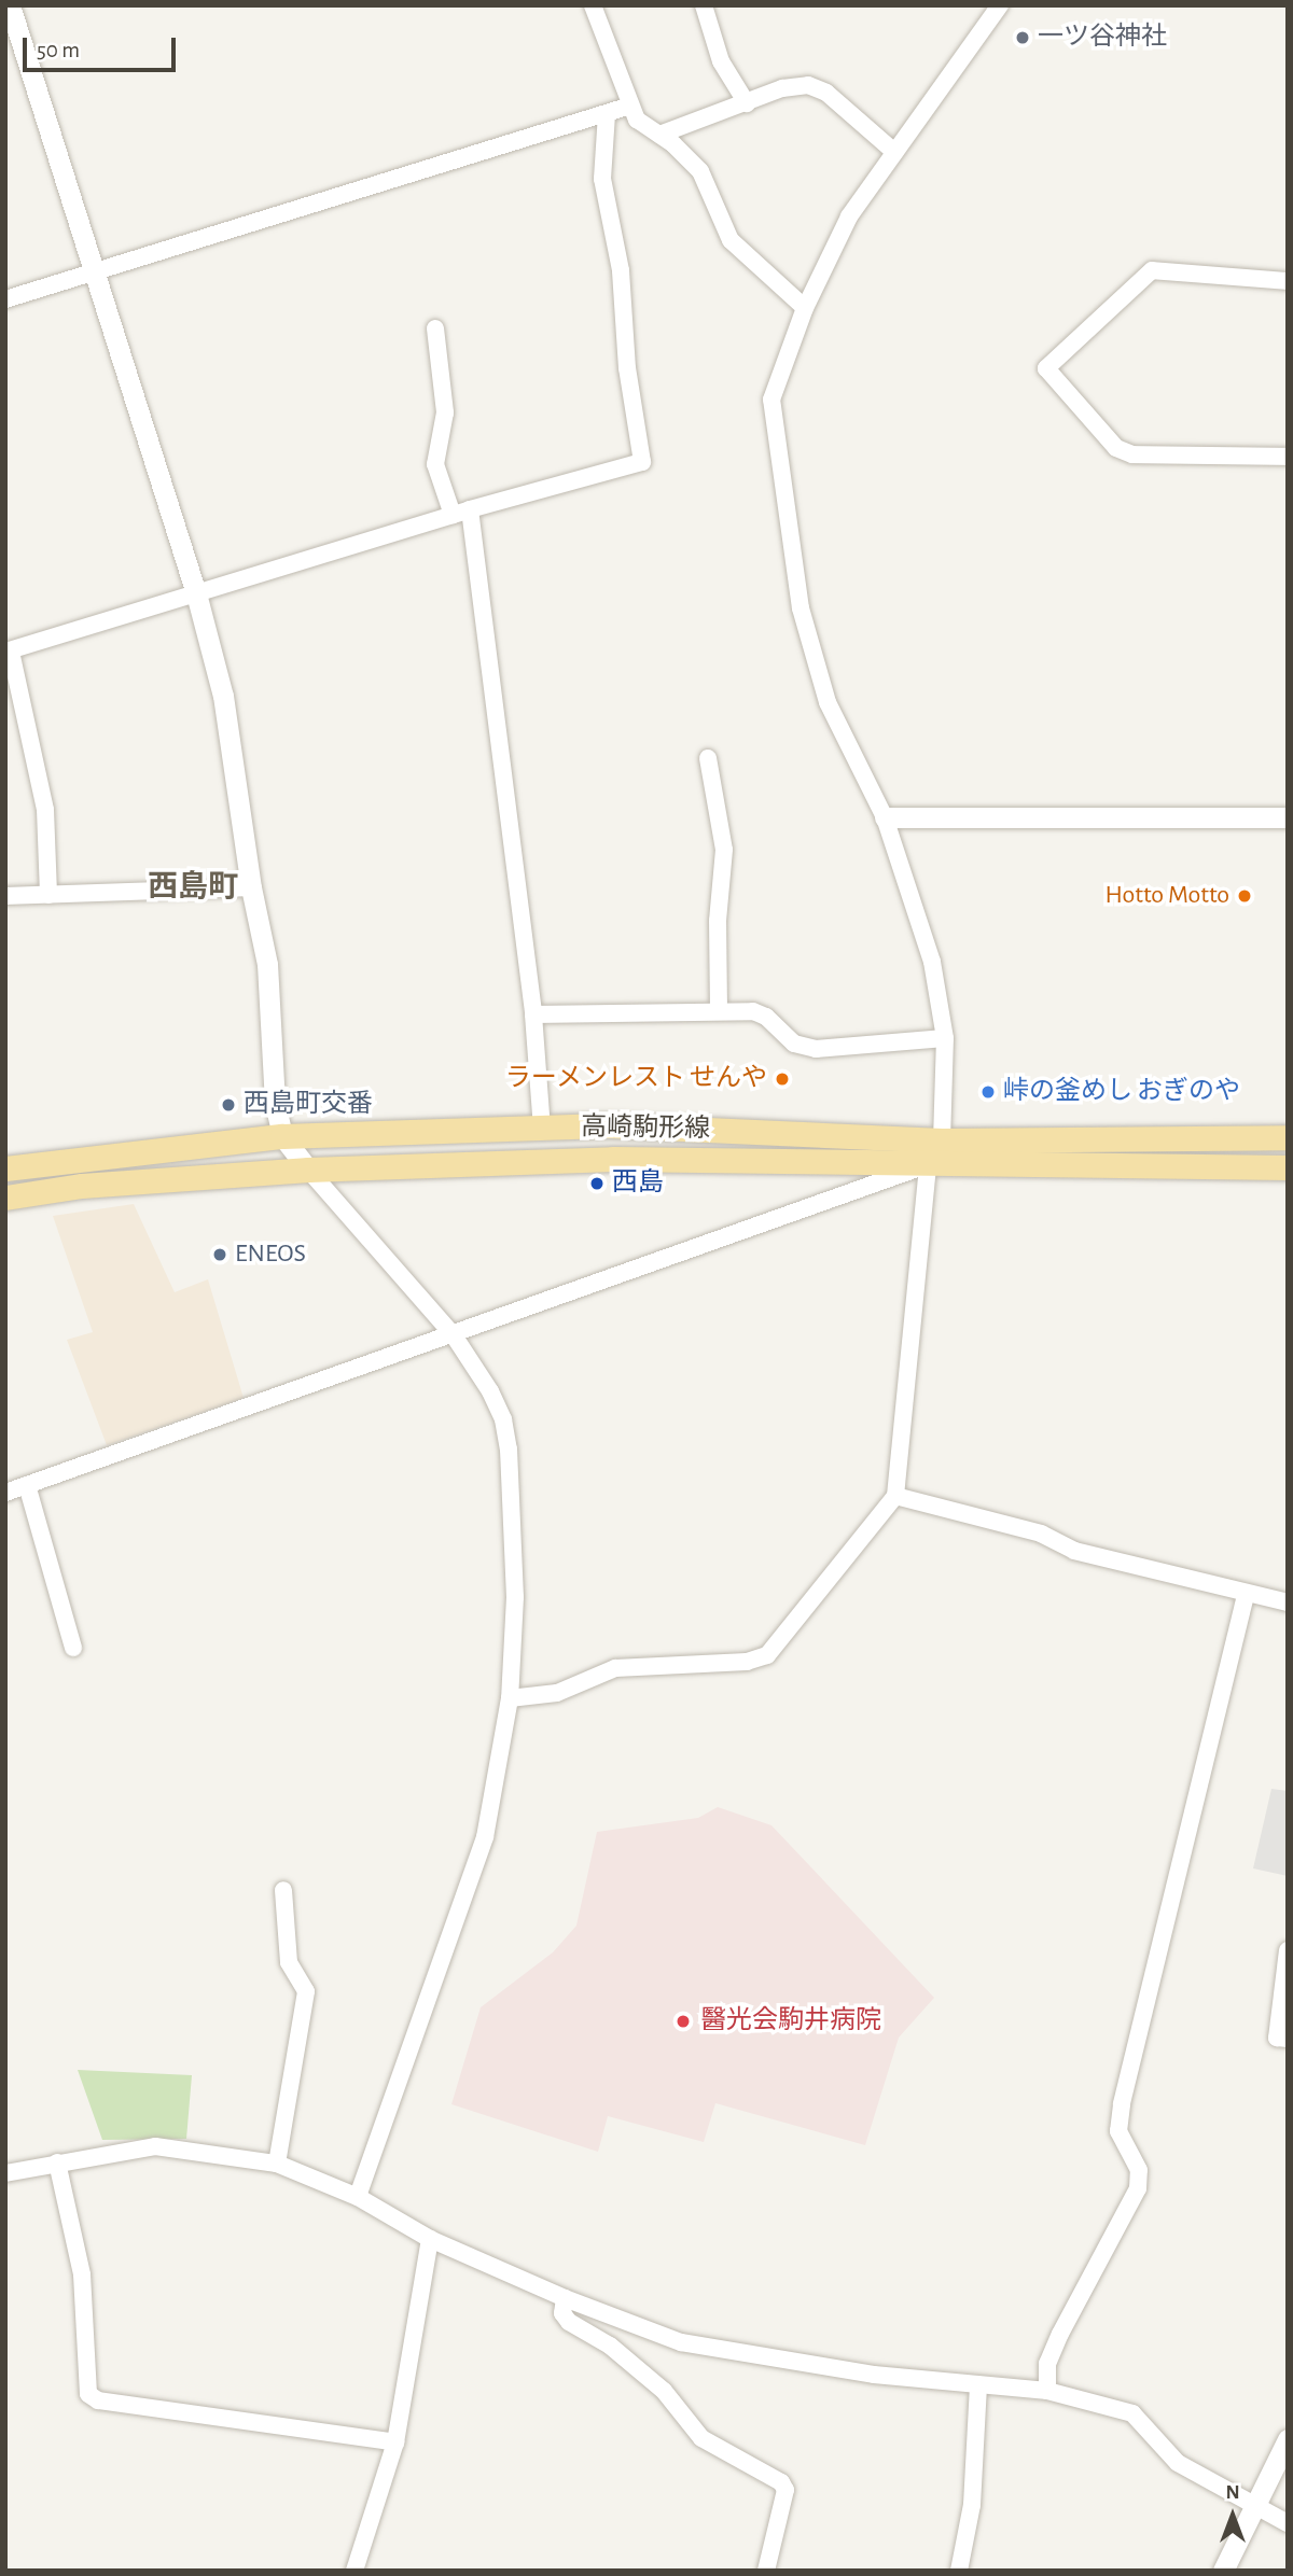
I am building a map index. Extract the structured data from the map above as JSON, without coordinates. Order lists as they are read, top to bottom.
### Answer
{
  "streets": {
    "main road": ["高崎駒形線"]
  },
  "districts": ["西島町"],
  "places": [
    "一ツ谷神社",
    "Hotto Motto",
    "ラーメンレスト せんや",
    "峠の釜めし おぎのや",
    "西島町交番",
    "西島",
    "ENEOS",
    "醫光会駒井病院"
  ],
  "scale_bar": "50 m",
  "north": "top"
}
